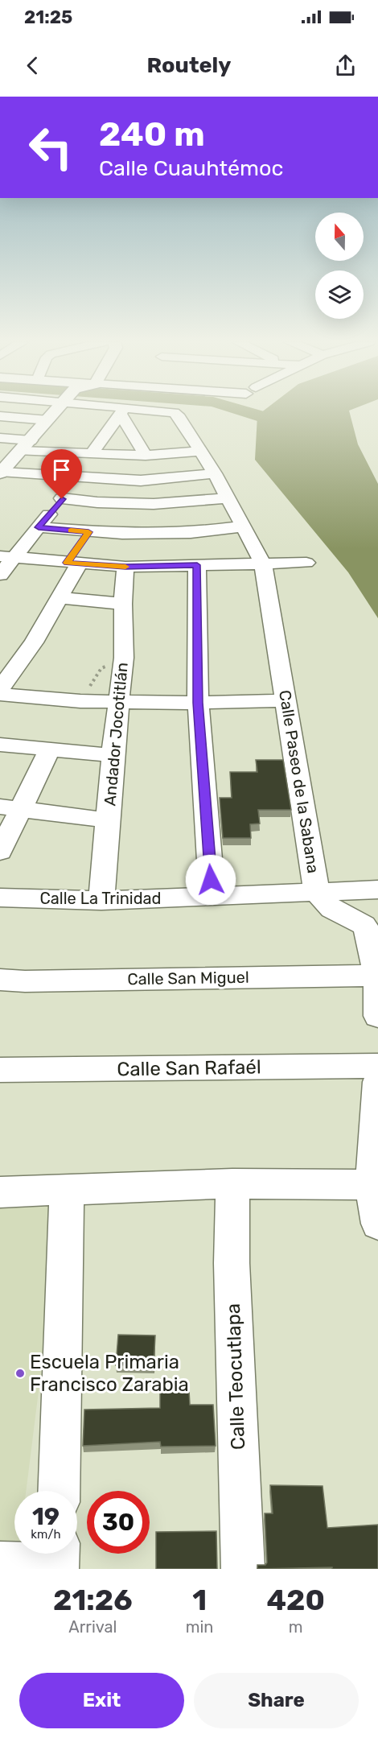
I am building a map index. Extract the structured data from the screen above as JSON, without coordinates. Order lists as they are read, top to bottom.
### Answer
{
  "streets": {
    "street": [
      "Andador Jocotitlán",
      "Calle Paseo de la Sabana",
      "Calle La Trinidad",
      "Calle San Miguel",
      "Calle San Rafaél",
      "Calle Teocutlapa"
    ]
  },
  "crossings": [
    ["Andador Jocotitlán", "Calle La Trinidad"],
    ["Calle Paseo de la Sabana", "Calle La Trinidad"],
    ["Calle Paseo de la Sabana", "Calle San Miguel"]
  ],
  "places": ["Escuela Primaria Francisco Zarabia"],
  "north": "top",
  "page": {
    "status": "21:25",
    "header": "Routely",
    "turn": ["240 m", "Calle Cuauhtémoc"],
    "speed": "19 km/h",
    "limit": "30",
    "eta": [
      "21:26",
      "Arrival",
      "1",
      "min",
      "420",
      "m"
    ],
    "buttons": ["Exit", "Share"]
  }
}
